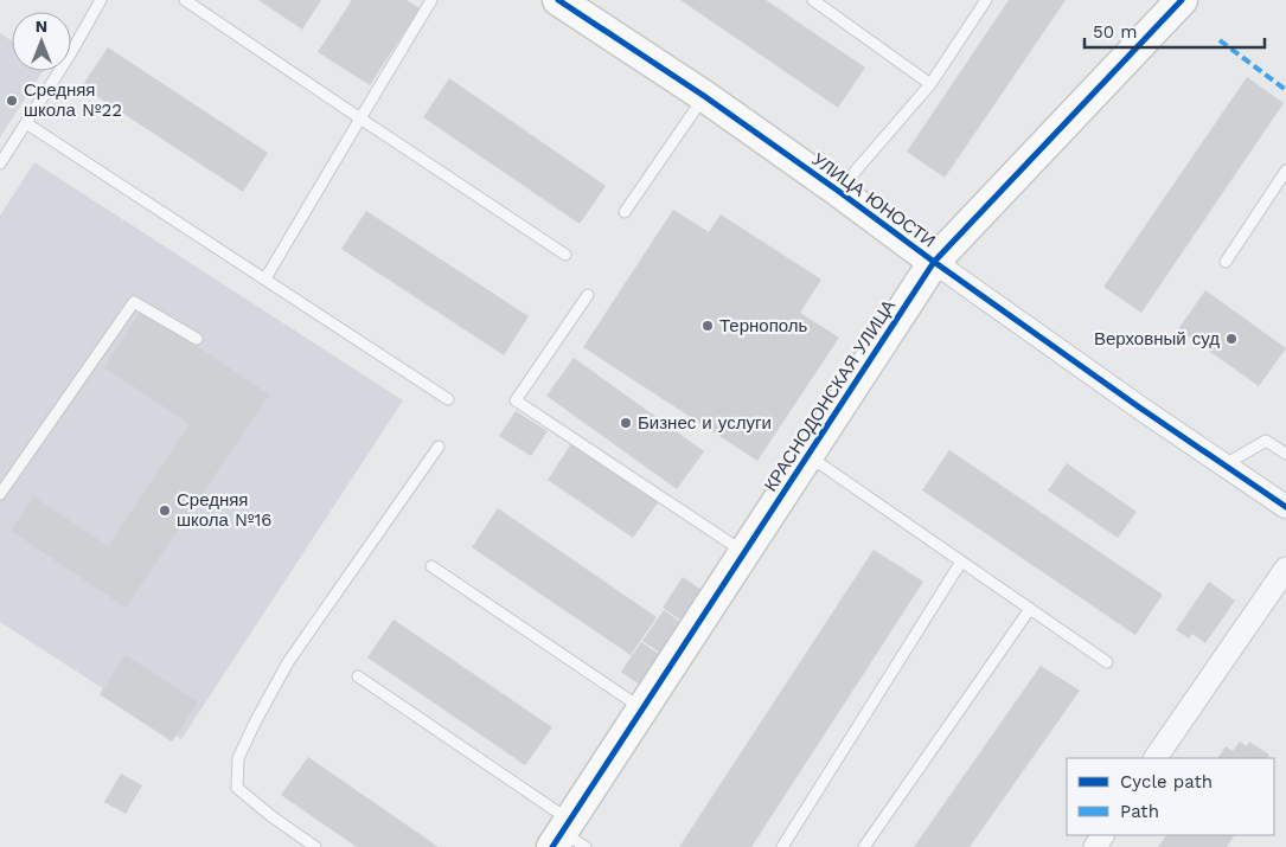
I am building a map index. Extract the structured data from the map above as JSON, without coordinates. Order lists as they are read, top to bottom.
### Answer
{
  "streets": {
    "street": ["УЛИЦА ЮНОСТИ", "КРАСНОДОНСКАЯ УЛИЦА"]
  },
  "crossings": [
    ["УЛИЦА ЮНОСТИ", "КРАСНОДОНСКАЯ УЛИЦА"]
  ],
  "places": [
    "Средняя школа №22",
    "Тернополь",
    "Верховный суд",
    "Бизнес и услуги",
    "Средняя школа №16"
  ],
  "legend": ["Cycle path", "Path"],
  "scale_bar": "50 m",
  "north": "top"
}
